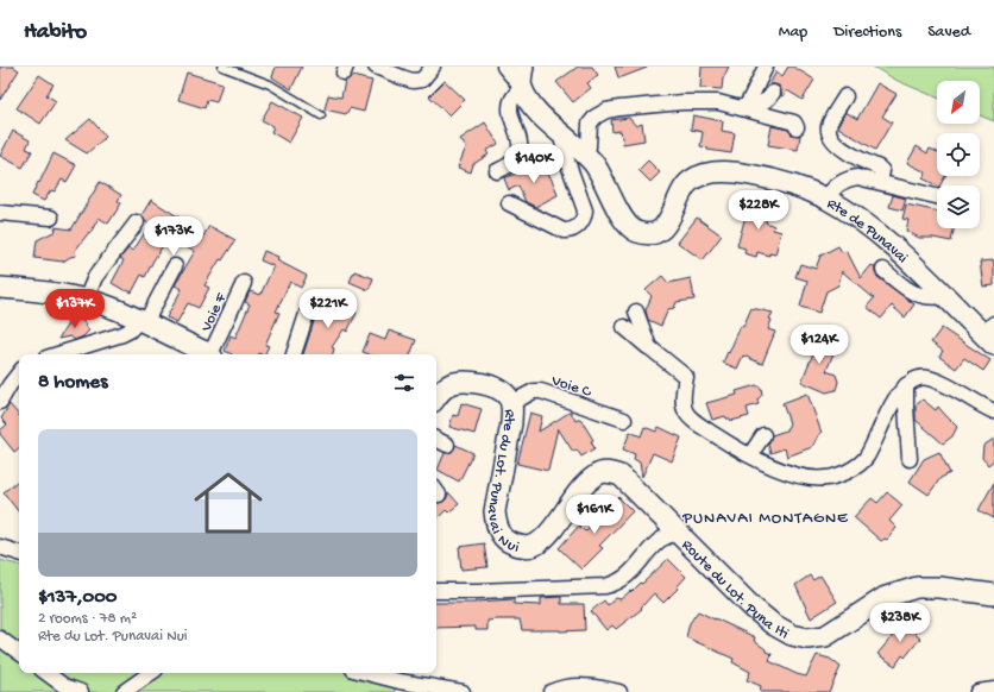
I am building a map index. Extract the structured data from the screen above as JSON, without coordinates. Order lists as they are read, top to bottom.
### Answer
{
  "streets": {
    "main road": ["Rte de Punavai", "Rte du Lot. Punavai Nui", "Route du Lot. Puna Iti"],
    "street": ["Voie F", "Voie C"]
  },
  "crossings": [
    ["Voie C", "Rte du Lot. Punavai Nui"],
    ["Rte du Lot. Punavai Nui", "Route du Lot. Puna Iti"]
  ],
  "districts": ["PUNAVAI MONTAGNE"],
  "north": "bottom left",
  "page": {
    "header": "Habito",
    "nav": ["Map", "Directions", "Saved"],
    "price": [
      "$140K",
      "$228K",
      "$173K",
      "$137K",
      "$221K",
      "$124K",
      "$161K",
      "$238K"
    ],
    "heading": "8 homes",
    "list": [
      {
        "name": "$137,000",
        "note": "2 rooms · 78 m² · Rte du Lot. Punavai Nui"
      }
    ]
  }
}
